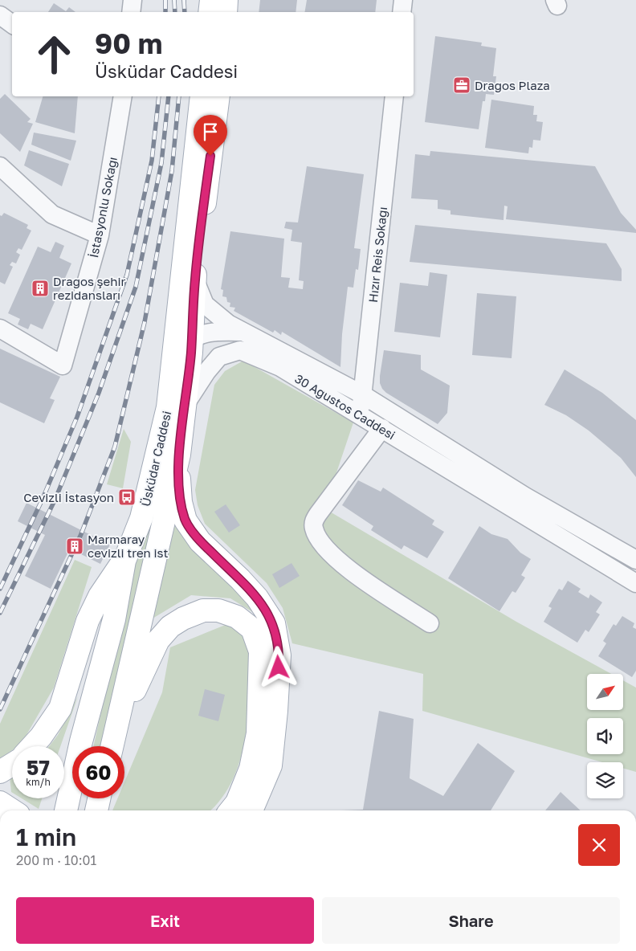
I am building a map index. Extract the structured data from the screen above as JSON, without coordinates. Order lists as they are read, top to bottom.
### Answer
{
  "streets": {
    "main road": ["Üsküdar Caddesi"],
    "street": ["İstasyonlu Sokağı", "Hızır Reis Sokağı", "30 Ağustos Caddesi"]
  },
  "crossings": [
    ["Hızır Reis Sokağı", "30 Ağustos Caddesi"],
    ["30 Ağustos Caddesi", "Üsküdar Caddesi"]
  ],
  "places": {
    "office": ["Dragos Plaza"],
    "building": ["Dragos şehir rezidansları", "Marmaray cevizli tren ist"],
    "bus stop": ["Cevizli İstasyon"]
  },
  "north": "top right",
  "page": {
    "turn": ["90 m", "Üsküdar Caddesi"],
    "speed": "57 km/h",
    "limit": "60",
    "heading": ["1 min", "200 m · 10:01"],
    "buttons": ["Exit", "Share"]
  }
}
